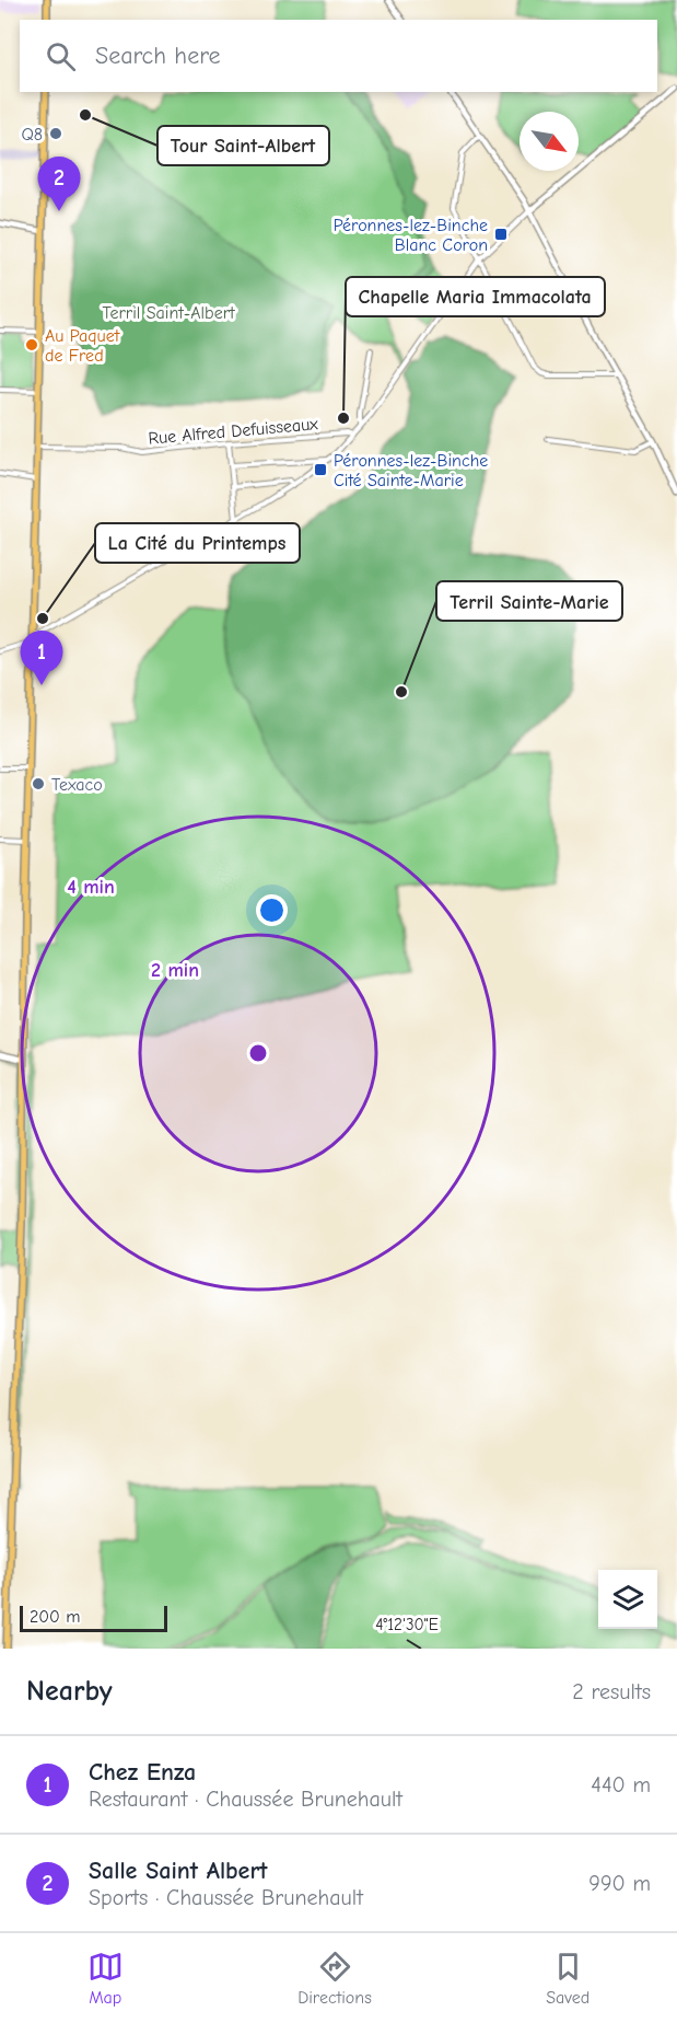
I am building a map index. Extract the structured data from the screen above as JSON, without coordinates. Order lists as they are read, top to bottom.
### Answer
{
  "streets": {
    "street": ["Rue Alfred Defuisseaux"]
  },
  "parks": ["Terril Saint-Albert"],
  "places": {
    "other": [
      "Tour Saint-Albert",
      "Q8",
      "Au Paquet de Fred",
      "Chapelle Maria Immacolata",
      "La Cité du Printemps",
      "Terril Sainte-Marie",
      "Texaco"
    ],
    "transit": ["Péronnes-lez-Binche Blanc Coron", "Péronnes-lez-Binche Cité Sainte-Marie"]
  },
  "scale_bar": "200 m",
  "north": "bottom right",
  "page": {
    "search": "Search here",
    "pins": ["2", "1"],
    "scale": "200 m",
    "heading": ["Nearby", "2 results"],
    "list": [
      {
        "mark": "1",
        "name": "Chez Enza",
        "note": "Restaurant · Chaussée Brunehault",
        "value": "440 m"
      },
      {
        "mark": "2",
        "name": "Salle Saint Albert",
        "note": "Sports · Chaussée Brunehault",
        "value": "990 m"
      }
    ],
    "nav": ["Map", "Directions", "Saved"]
  },
  "coordinates": ["4°12'30\"E"],
  "rings": ["4 min", "2 min"]
}
